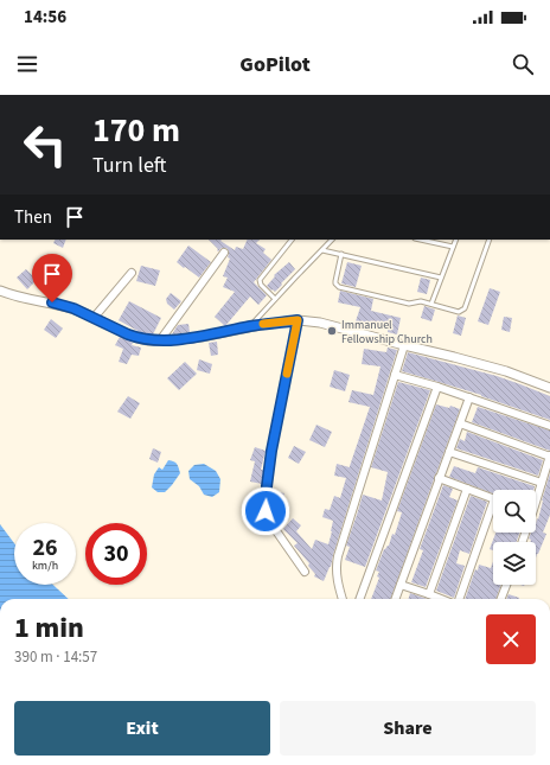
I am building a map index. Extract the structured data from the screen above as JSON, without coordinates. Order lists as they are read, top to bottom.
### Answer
{
  "places": ["Immanuel Fellowship Church"],
  "page": {
    "status": "14:56",
    "header": "GoPilot",
    "turn": ["170 m", "Turn left"],
    "then": "Then",
    "speed": "26 km/h",
    "limit": "30",
    "heading": ["1 min", "390 m · 14:57"],
    "buttons": ["Exit", "Share"]
  }
}
